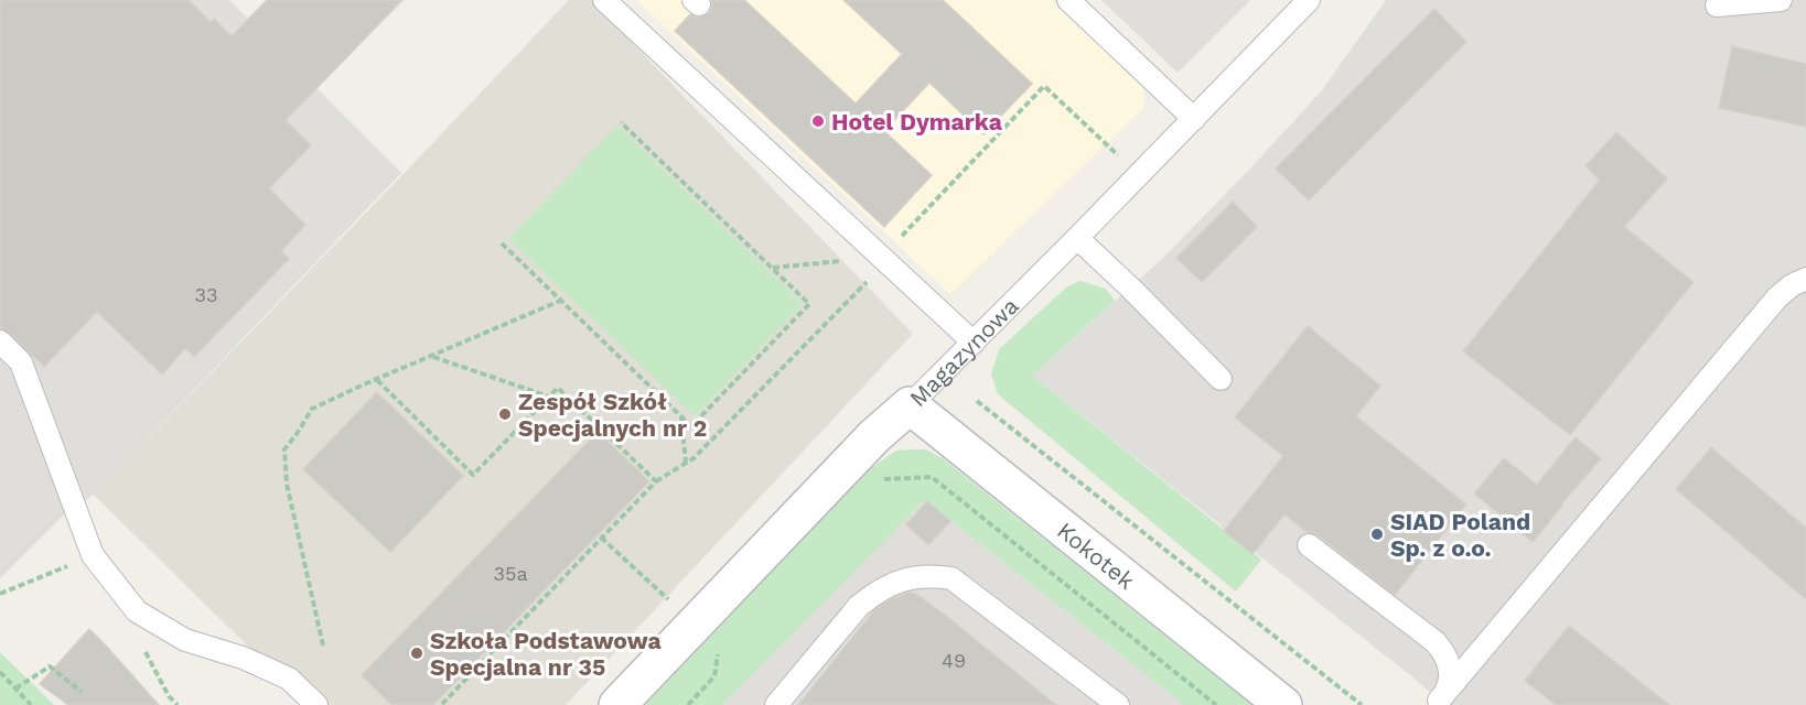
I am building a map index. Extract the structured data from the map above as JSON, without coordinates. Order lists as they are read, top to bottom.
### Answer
{
  "streets": {
    "street": ["Magazynowa", "Kokotek"]
  },
  "crossings": [
    ["Magazynowa", "Kokotek"]
  ],
  "places": [
    "Hotel Dymarka",
    "Zespół Szkół Specjalnych nr 2",
    "SIAD Poland Sp. z o.o.",
    "Szkoła Podstawowa Specjalna nr 35"
  ],
  "house_numbers": ["33", "35a", "49"]
}
